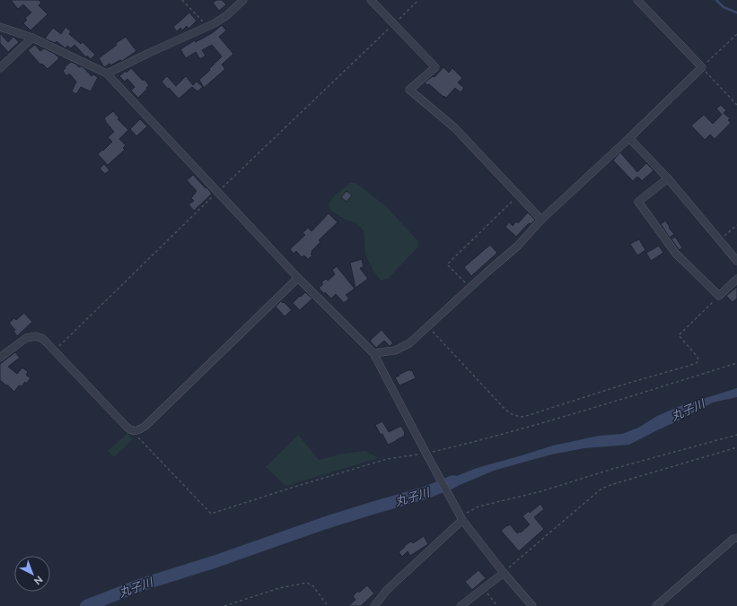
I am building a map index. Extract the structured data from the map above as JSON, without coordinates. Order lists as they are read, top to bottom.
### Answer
{
  "water": ["丸子川"],
  "north": "bottom right"
}
